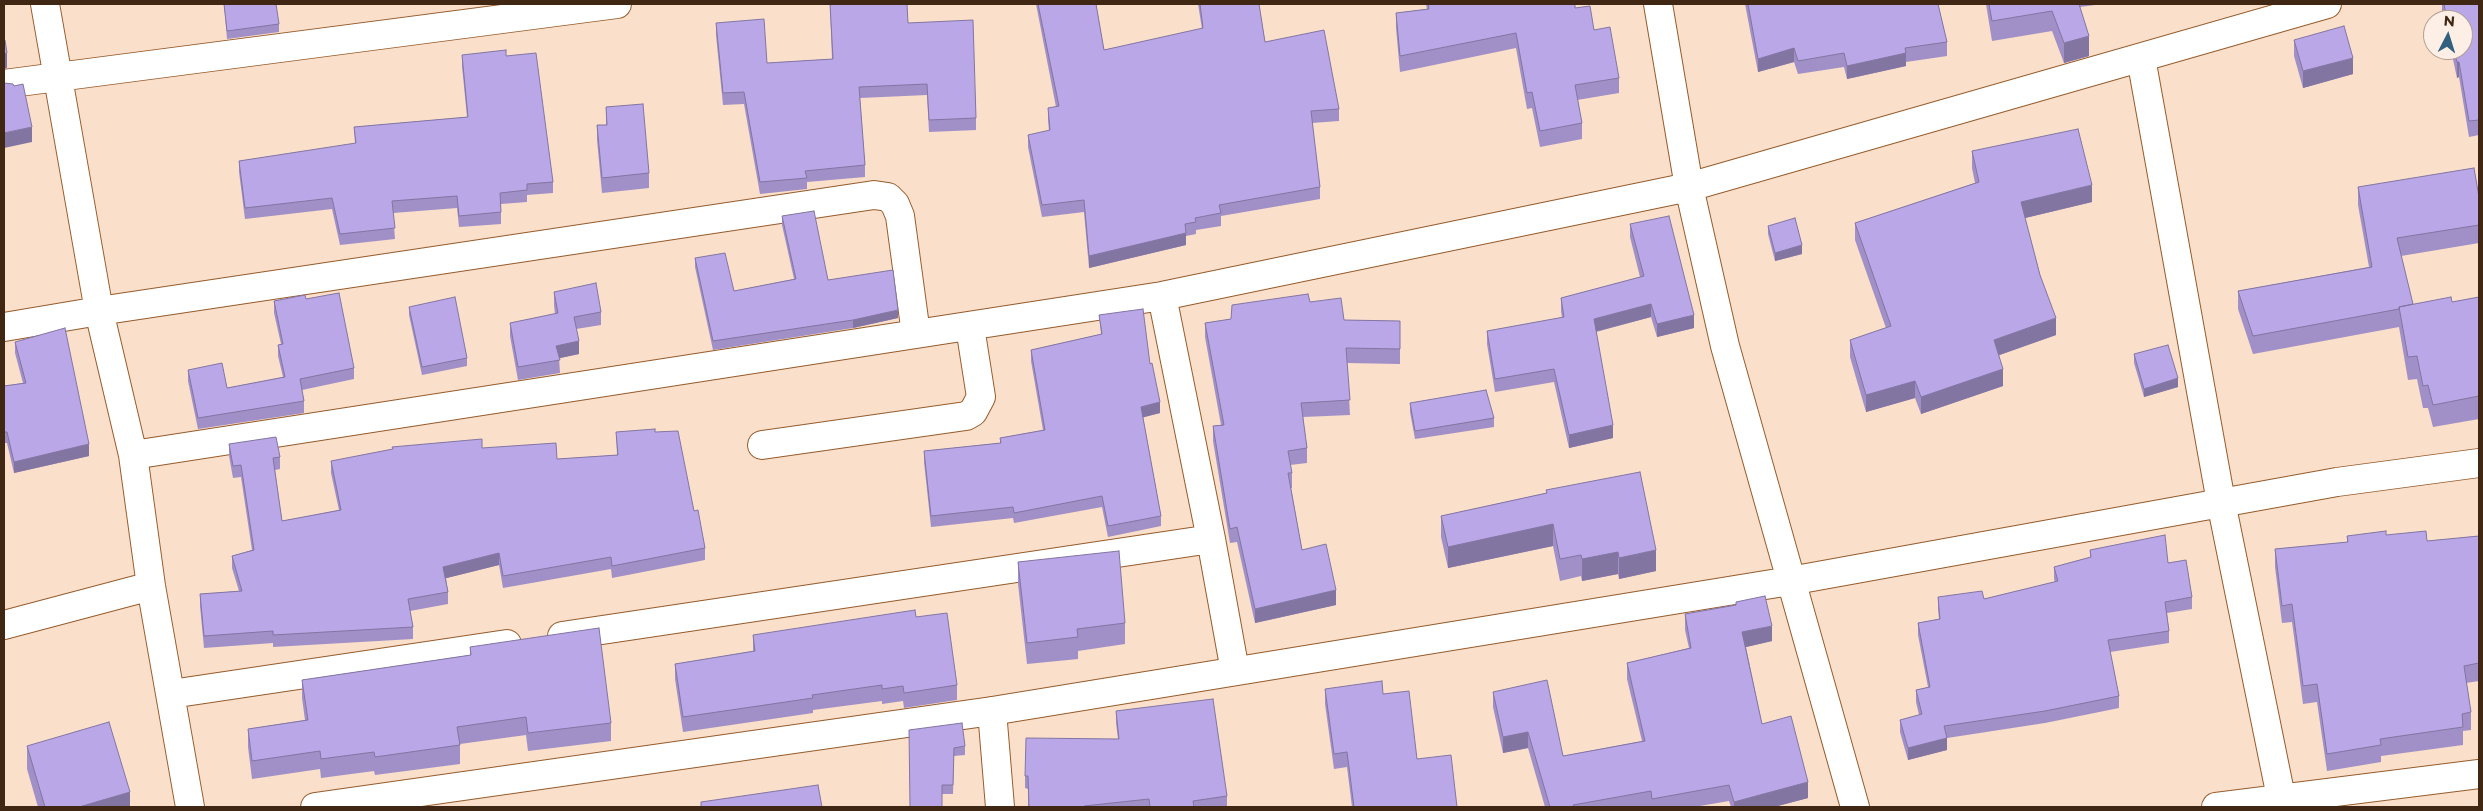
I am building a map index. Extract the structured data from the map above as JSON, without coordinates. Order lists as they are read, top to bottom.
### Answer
{
  "north": "top"
}
